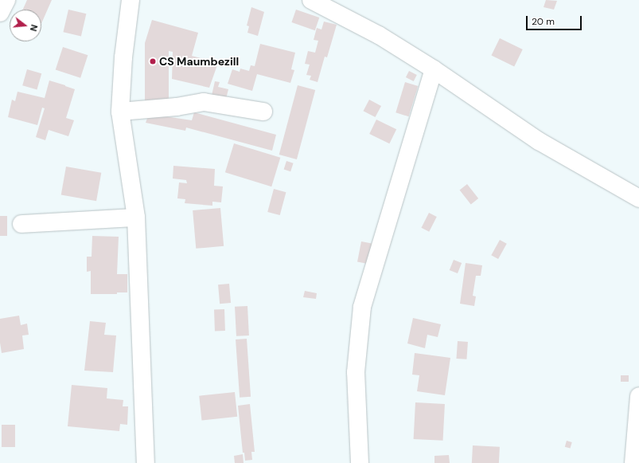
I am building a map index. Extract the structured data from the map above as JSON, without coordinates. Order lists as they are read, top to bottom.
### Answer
{
  "places": ["CS Maumbezill"],
  "scale_bar": "20 m",
  "north": "right"
}
